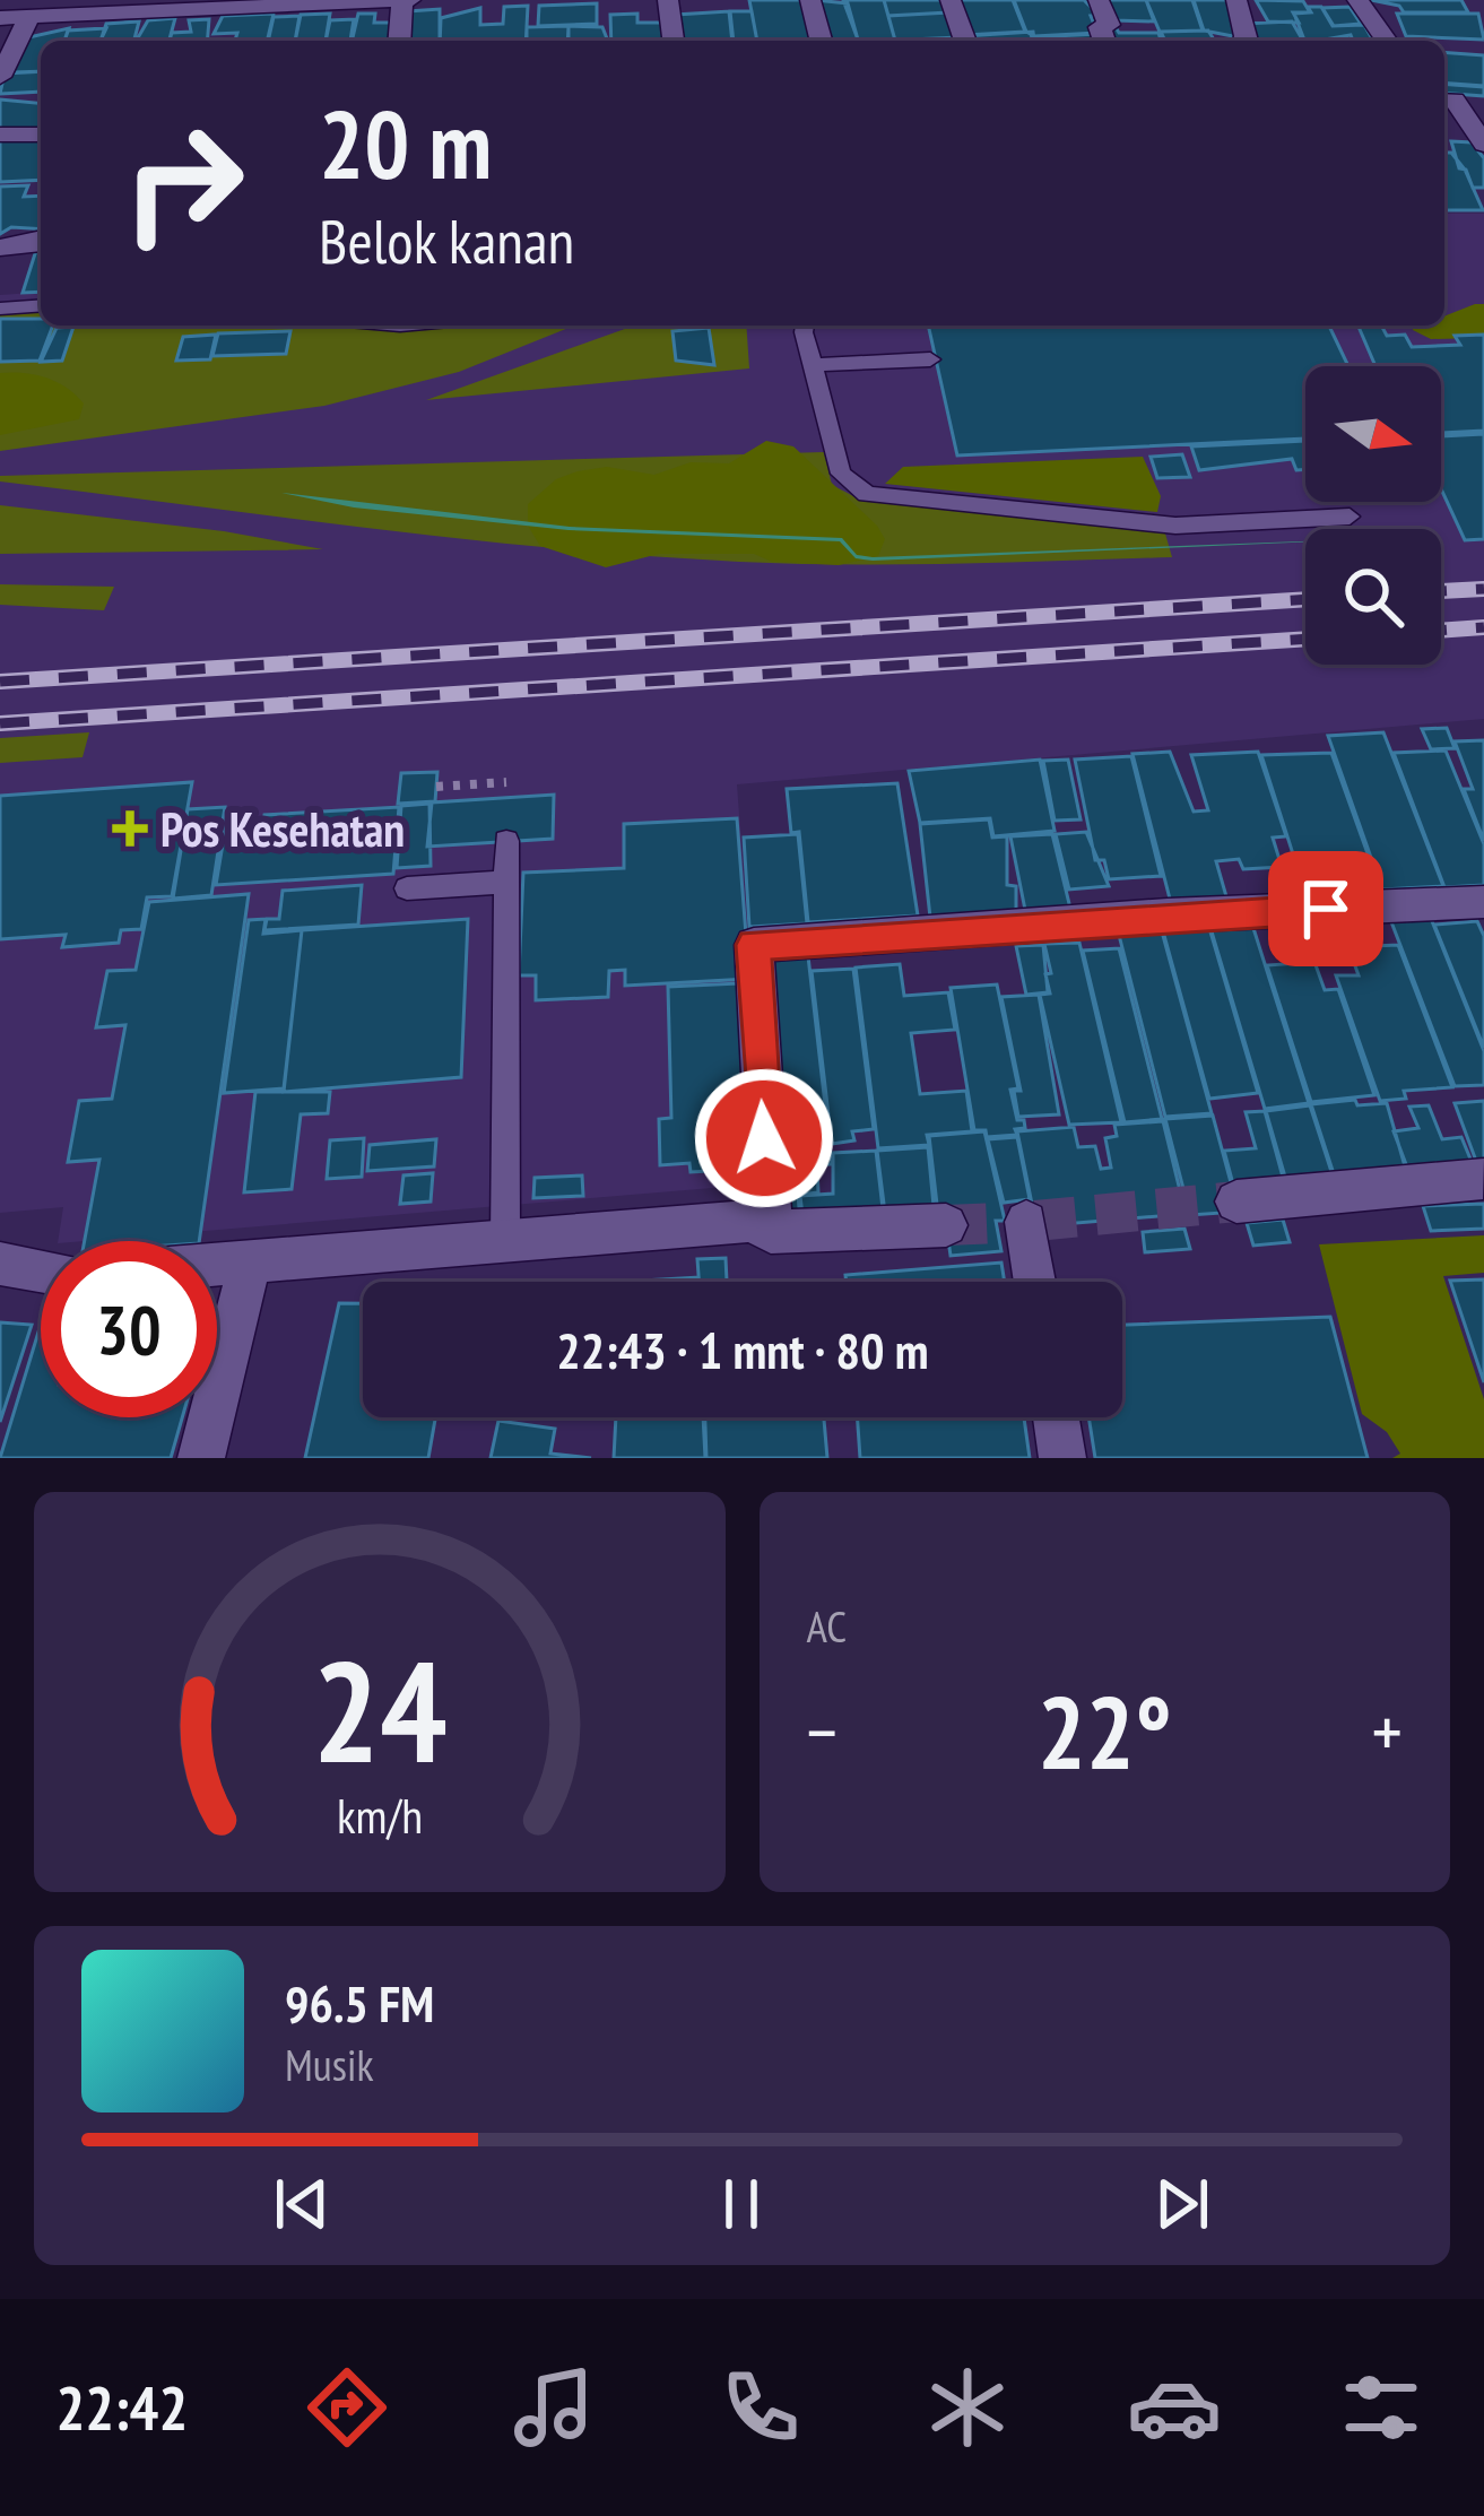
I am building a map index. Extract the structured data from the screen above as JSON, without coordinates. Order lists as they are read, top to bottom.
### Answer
{
  "places": {
    "health": ["Pos Kesehatan"]
  },
  "north": "right",
  "page": {
    "turn": ["20 m", "Belok kanan"],
    "limit": "30",
    "trip": "22:43 · 1 mnt · 80 m",
    "tile": "AC",
    "heat": ["−", "22°", "+"],
    "song": ["96.5 FM", "Musik"],
    "tabs": "22:42",
    "gauge": ["24", "km/h"]
  }
}
